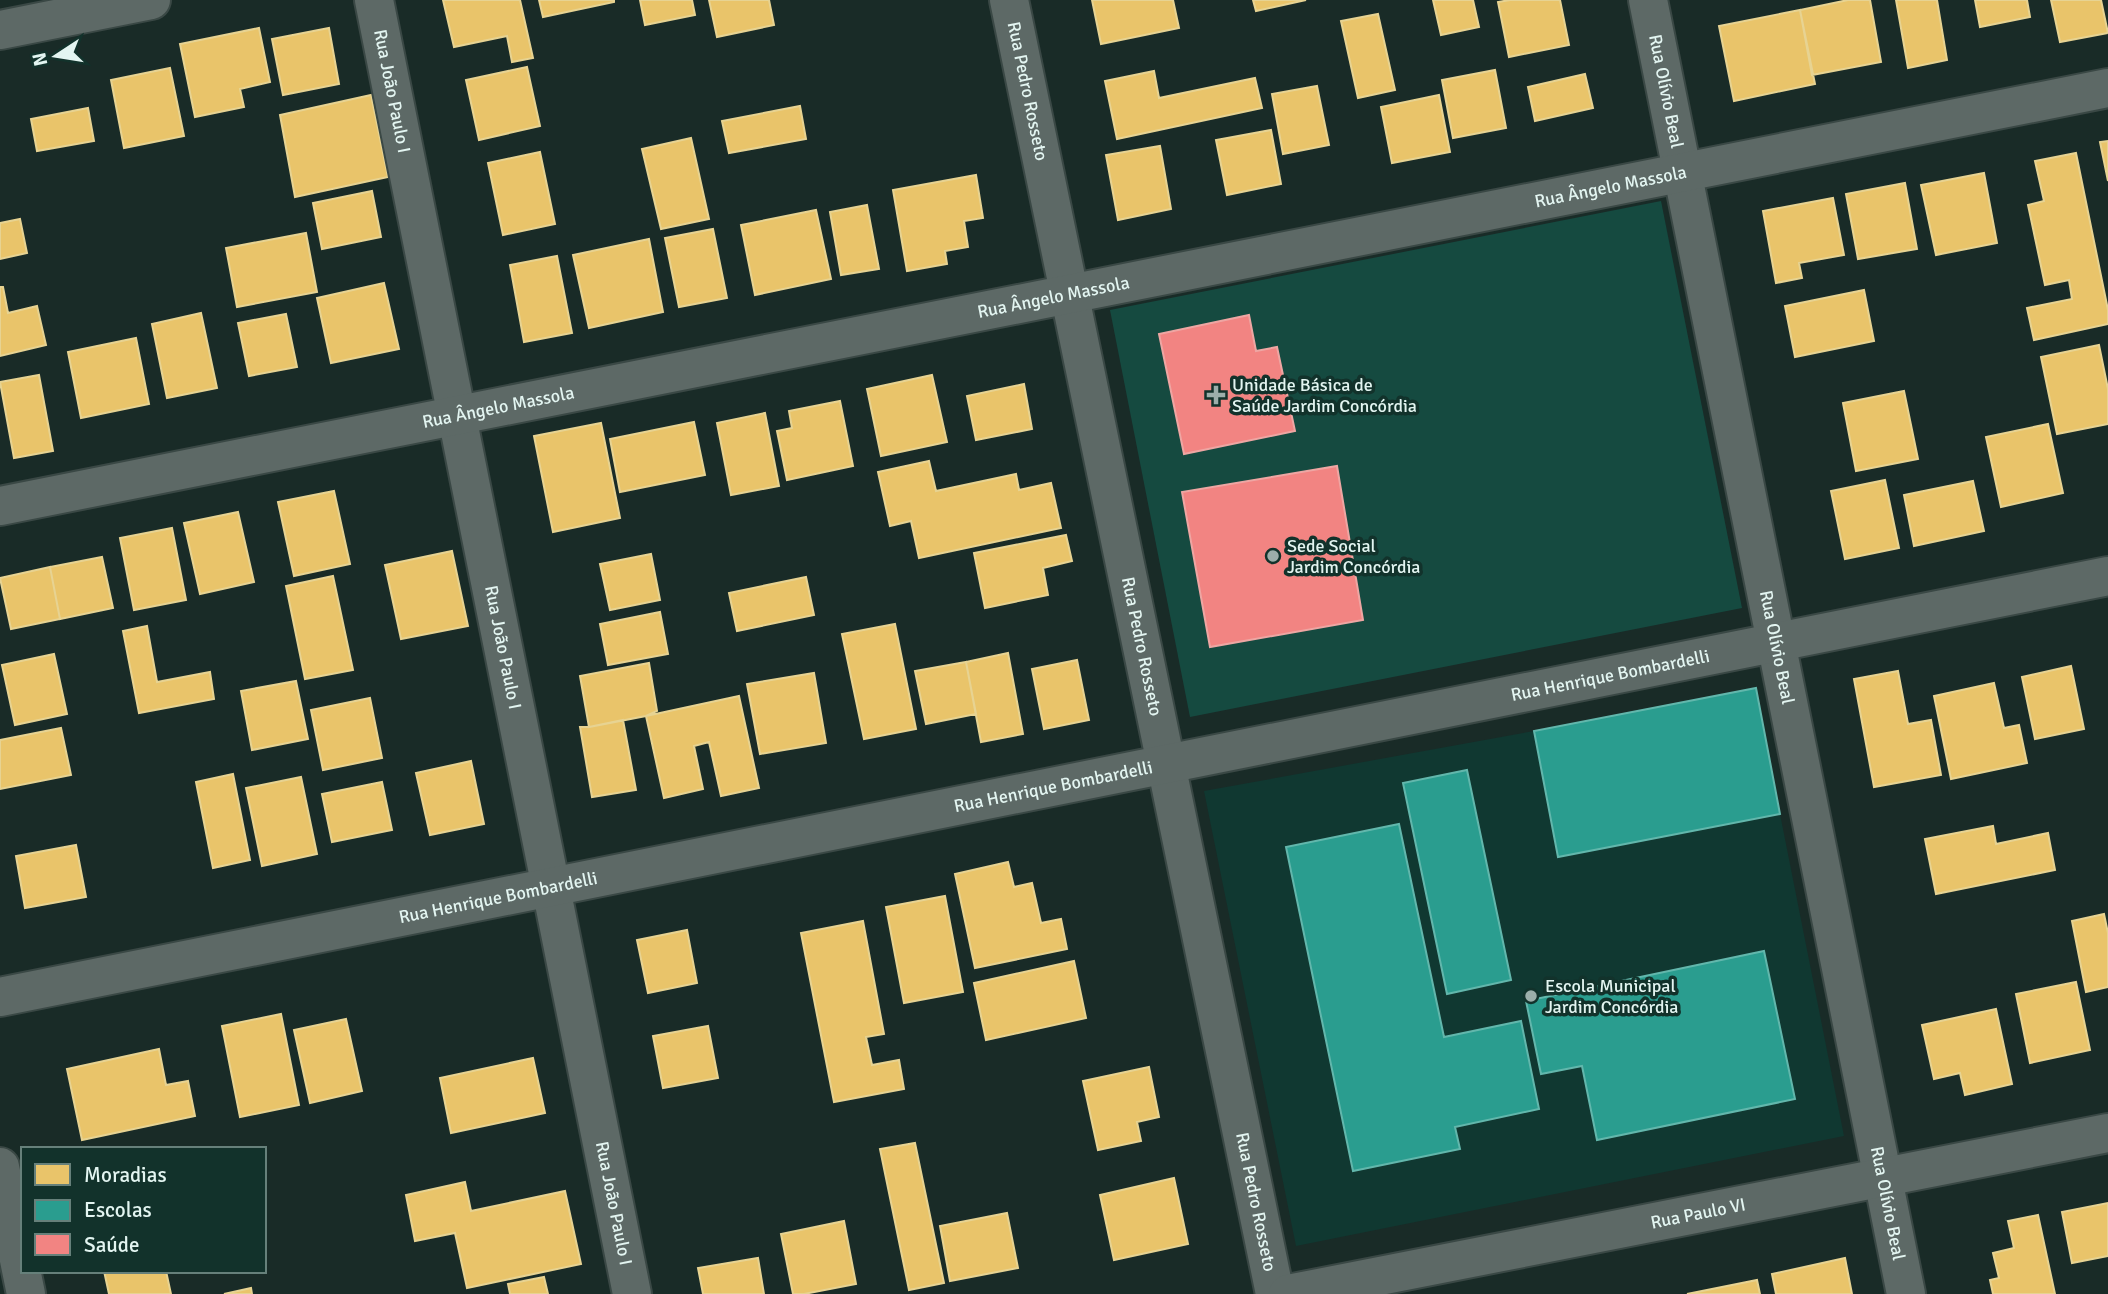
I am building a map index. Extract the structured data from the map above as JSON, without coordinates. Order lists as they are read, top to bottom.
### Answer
{
  "streets": {
    "street": [
      "Rua João Paulo I",
      "Rua Olívio Beal",
      "Rua Pedro Rosseto",
      "Rua Ângelo Massola",
      "Rua Henrique Bombardelli",
      "Rua Paulo VI"
    ]
  },
  "crossings": [
    ["Rua João Paulo I", "Rua Ângelo Massola"],
    ["Rua João Paulo I", "Rua Henrique Bombardelli"],
    ["Rua Olívio Beal", "Rua Ângelo Massola"],
    ["Rua Olívio Beal", "Rua Henrique Bombardelli"],
    ["Rua Olívio Beal", "Rua Paulo VI"],
    ["Rua Pedro Rosseto", "Rua Ângelo Massola"],
    ["Rua Pedro Rosseto", "Rua Henrique Bombardelli"]
  ],
  "places": {
    "health": ["Unidade Básica de Saúde Jardim Concórdia"],
    "other": ["Sede Social Jardim Concórdia", "Escola Municipal Jardim Concórdia"]
  },
  "legend": ["Moradias", "Escolas", "Saúde"],
  "north": "left"
}
